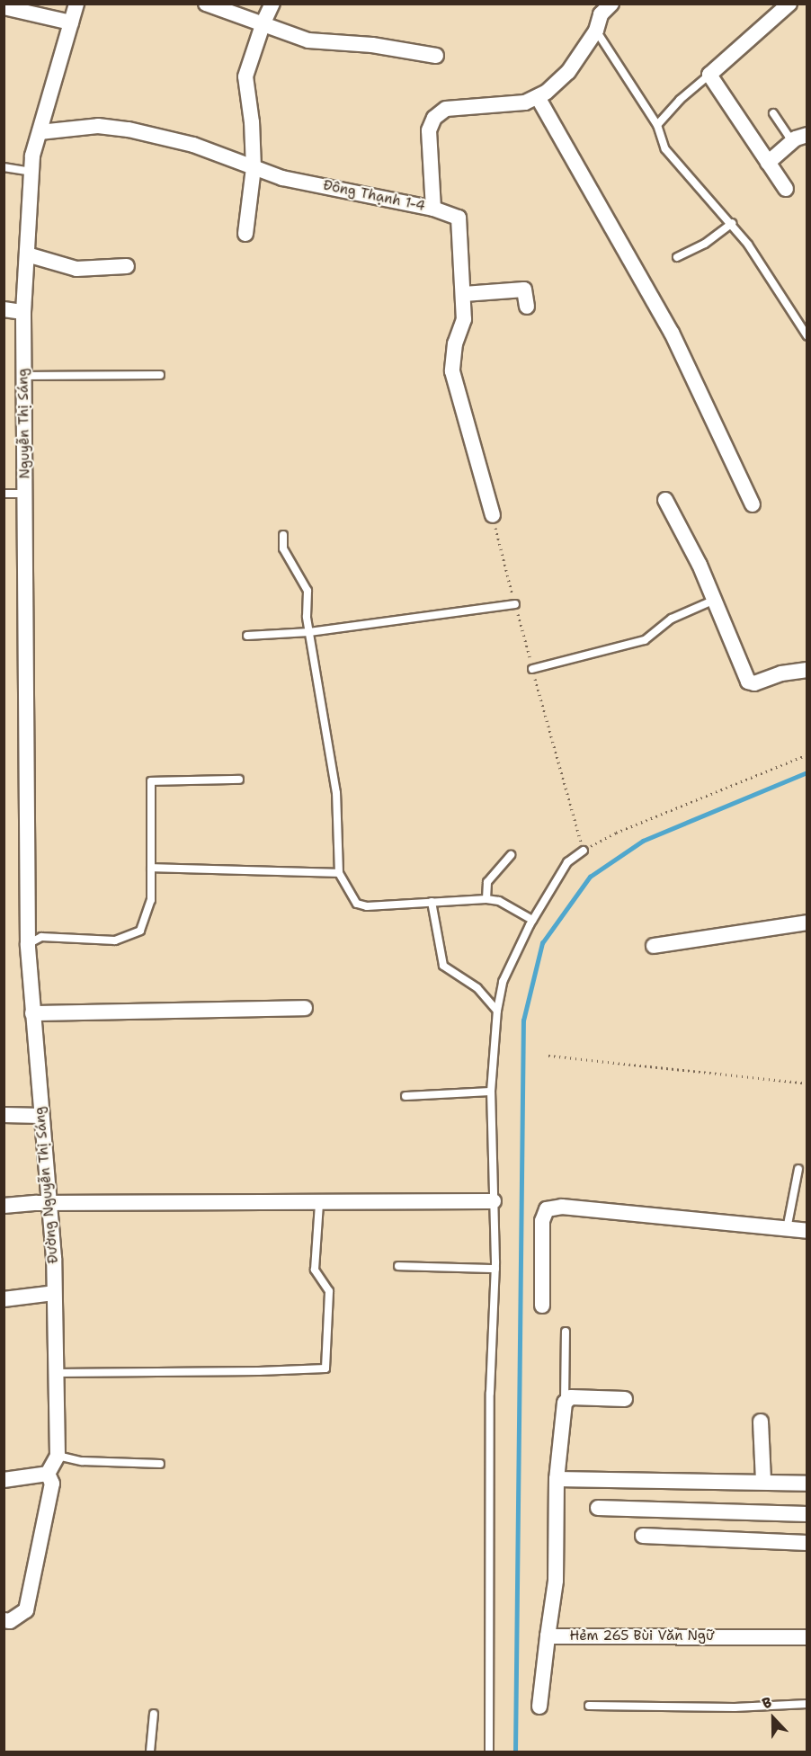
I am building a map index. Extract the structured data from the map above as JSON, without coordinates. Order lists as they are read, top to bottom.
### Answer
{
  "streets": {
    "street": [
      "Đông Thạnh 1-4",
      "Nguyễn Thị Sáng",
      "Đường Nguyễn Thị Sáng",
      "Hẻm 265 Bùi Văn Ngữ"
    ]
  },
  "crossings": [
    ["Đông Thạnh 1-4", "Nguyễn Thị Sáng"],
    ["Nguyễn Thị Sáng", "Đường Nguyễn Thị Sáng"]
  ],
  "north": "top"
}
